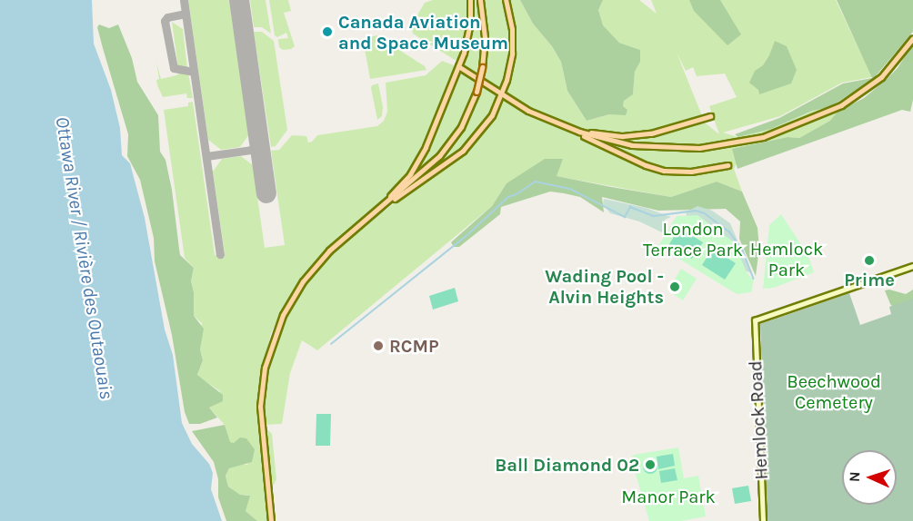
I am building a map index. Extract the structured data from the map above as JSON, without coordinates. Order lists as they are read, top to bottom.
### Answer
{
  "streets": {
    "main road": ["Hemlock Road"]
  },
  "water": ["Ottawa River / Rivière des Outaouais"],
  "parks": [
    "London Terrace Park",
    "Hemlock Park",
    "Beechwood Cemetery",
    "Manor Park"
  ],
  "places": [
    "Canada Aviation and Space Museum",
    "Prime",
    "Wading Pool - Alvin Heights",
    "RCMP",
    "Ball Diamond 02"
  ],
  "north": "left"
}
